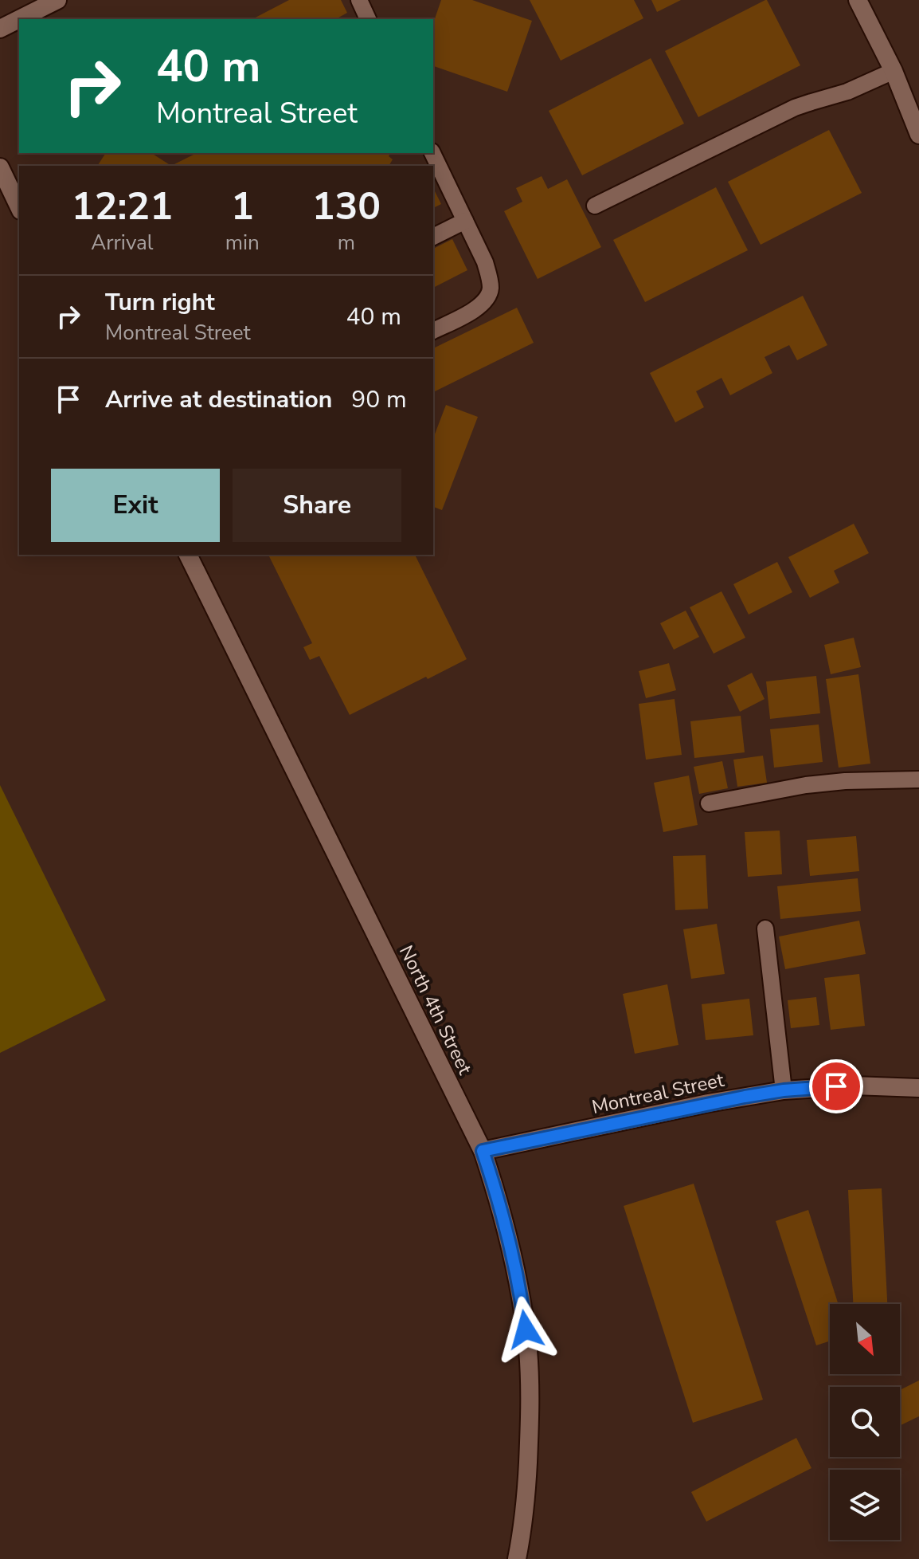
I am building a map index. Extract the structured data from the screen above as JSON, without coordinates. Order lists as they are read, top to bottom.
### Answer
{
  "streets": {
    "street": ["North 4th Street", "Montreal Street"]
  },
  "crossings": [
    ["North 4th Street", "Montreal Street"]
  ],
  "north": "bottom right",
  "page": {
    "turn": ["40 m", "Montreal Street"],
    "eta": [
      "12:21",
      "Arrival",
      "1",
      "min",
      "130",
      "m"
    ],
    "list": [
      {
        "name": "Turn right",
        "note": "Montreal Street",
        "value": "40 m"
      },
      {
        "name": "Arrive at destination",
        "value": "90 m"
      }
    ],
    "buttons": ["Exit", "Share"]
  }
}
